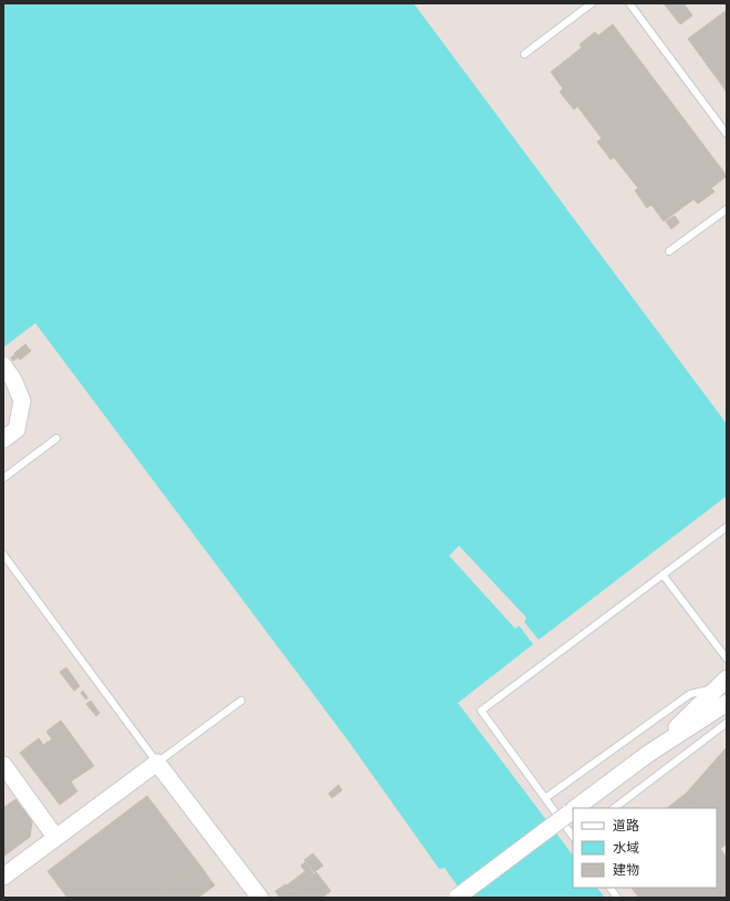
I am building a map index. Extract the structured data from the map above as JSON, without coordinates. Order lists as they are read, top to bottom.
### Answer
{
  "legend": ["道路", "水域", "建物"]
}
